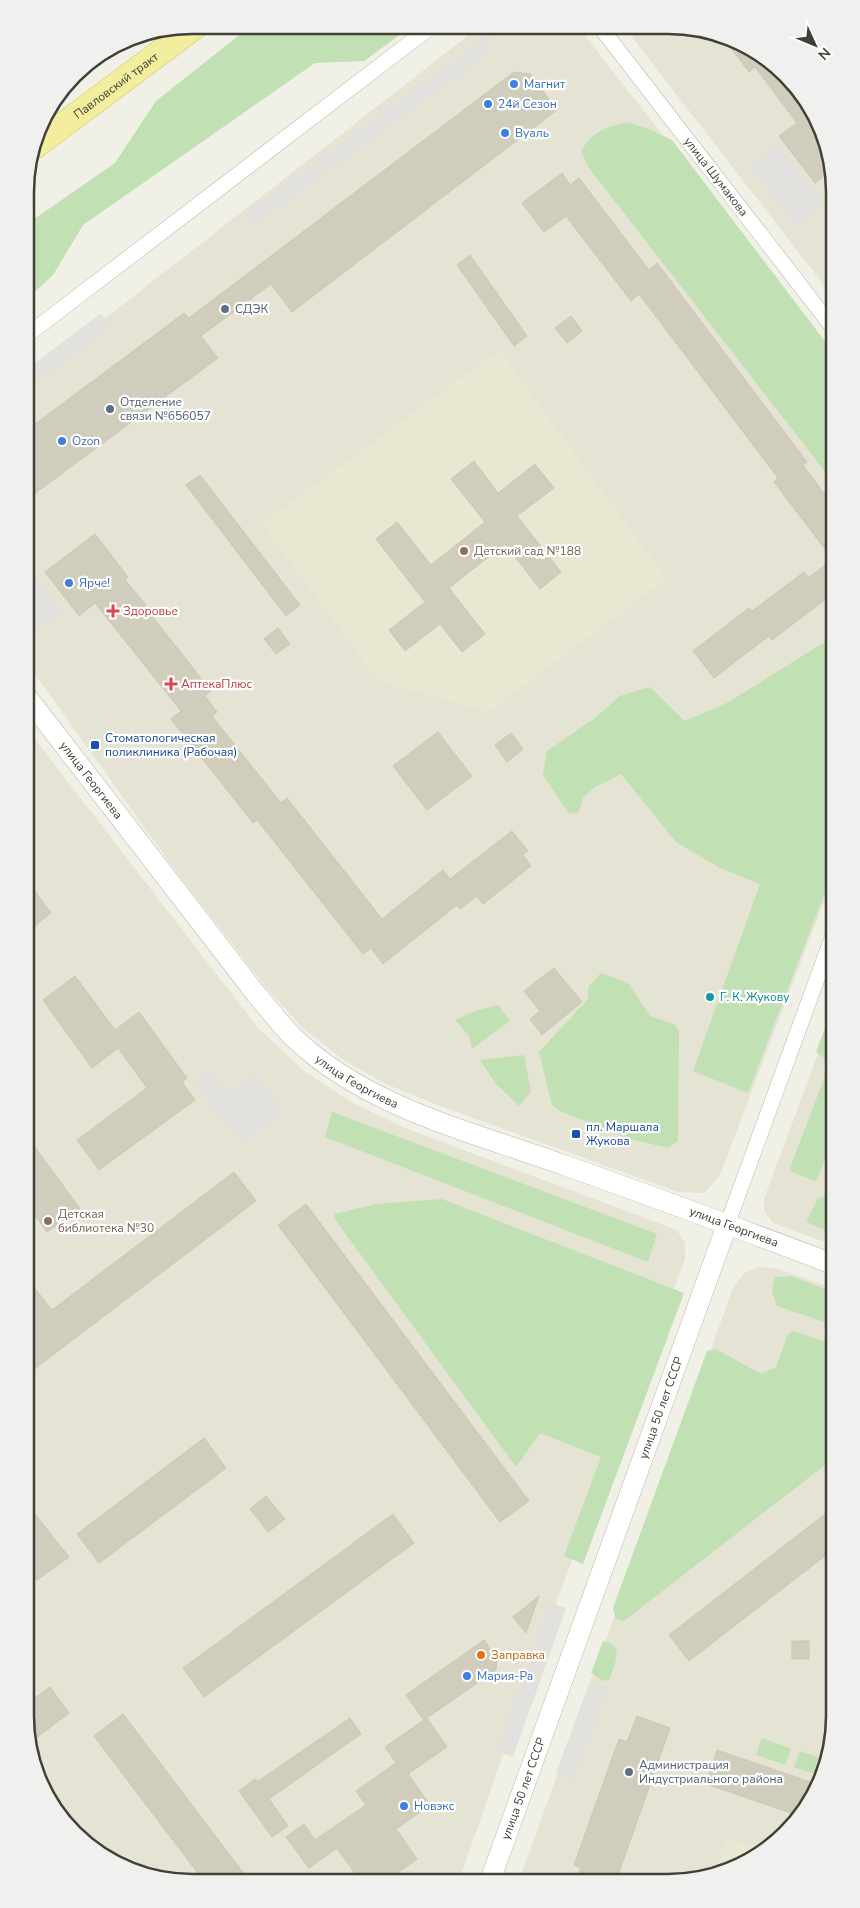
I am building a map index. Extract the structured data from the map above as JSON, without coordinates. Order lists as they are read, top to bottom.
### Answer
{
  "streets": {
    "main road": ["Павловский тракт"],
    "street": ["улица Шумакова", "улица Георгиева", "улица 50 лет СССР"]
  },
  "crossings": [
    ["улица Георгиева", "улица 50 лет СССР"]
  ],
  "places": {
    "other": [
      "Магнит",
      "24й Сезон",
      "Вуаль",
      "СДЭК",
      "Отделение связи №656057",
      "Ozon",
      "Детский сад №188",
      "Ярче!",
      "Г. К. Жукову",
      "Детская библиотека №30",
      "Заправка",
      "Мария-Ра",
      "Администрация Индустриального района",
      "Новэкс"
    ],
    "health": ["Здоровье", "АптекаПлюс"],
    "transit": ["Стоматологическая поликлиника (Рабочая)", "пл. Маршала Жукова"]
  },
  "north": "bottom right"
}
